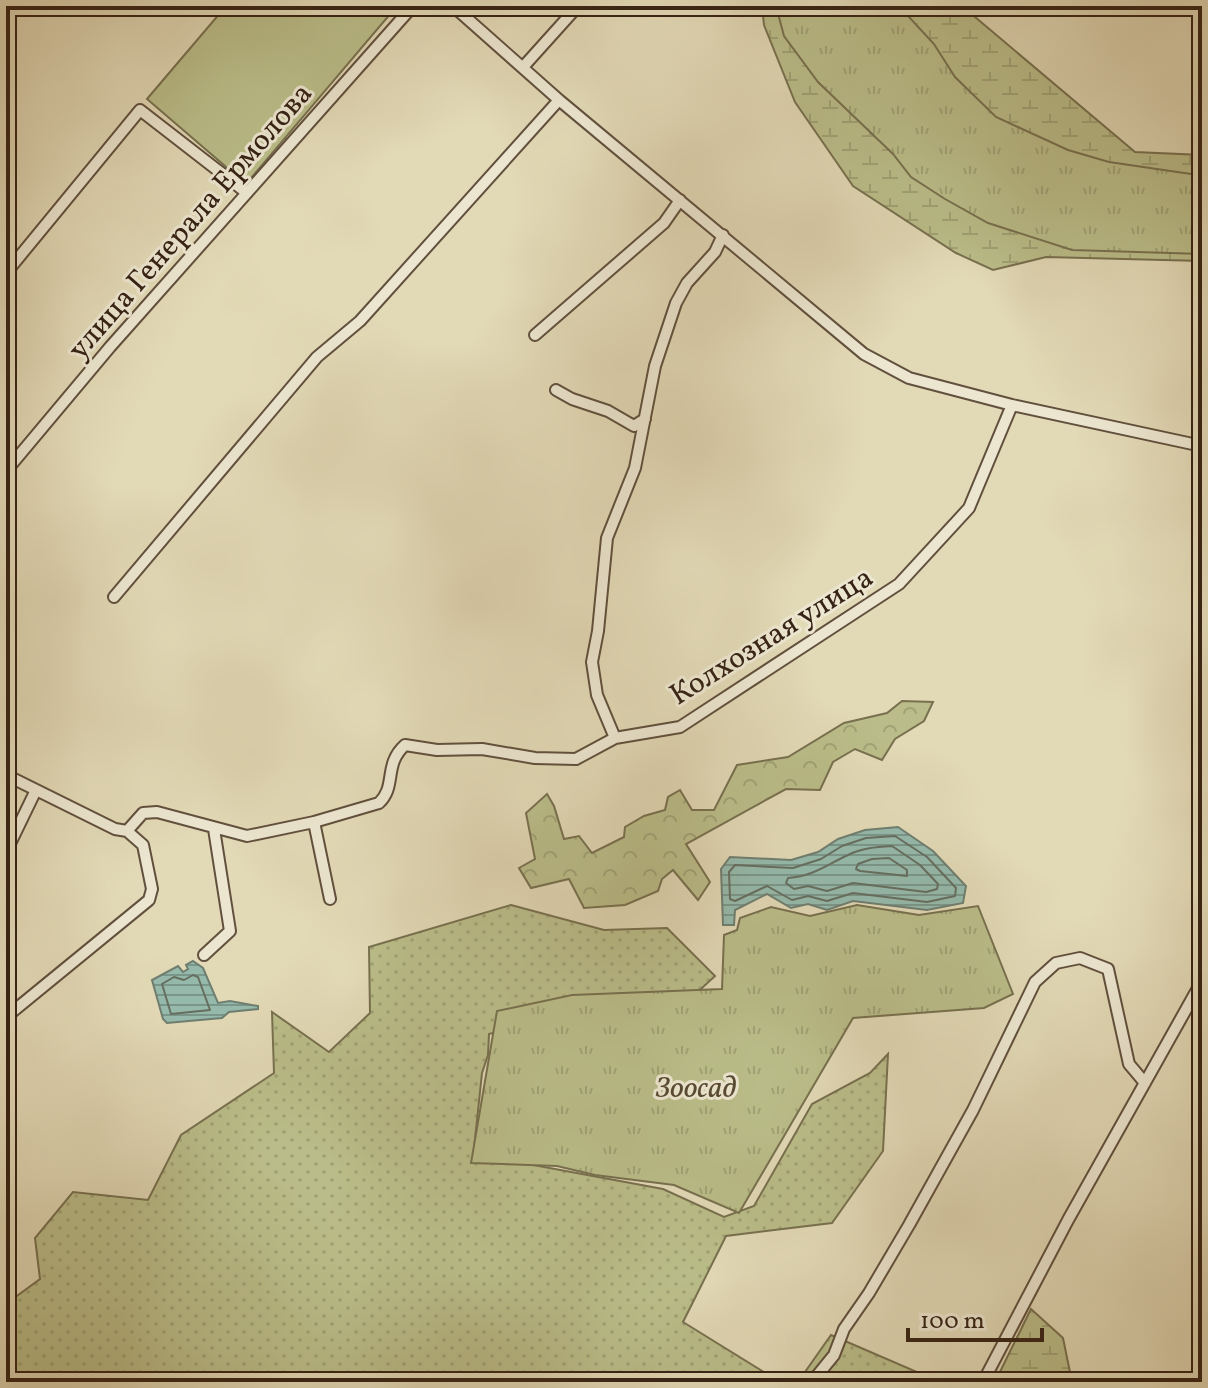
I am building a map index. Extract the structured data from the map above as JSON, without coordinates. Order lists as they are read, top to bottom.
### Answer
{
  "streets": {
    "street": ["улица Генерала Ермолова", "Колхозная улица"]
  },
  "parks": ["Зоосад"],
  "scale_bar": "100 m"
}
